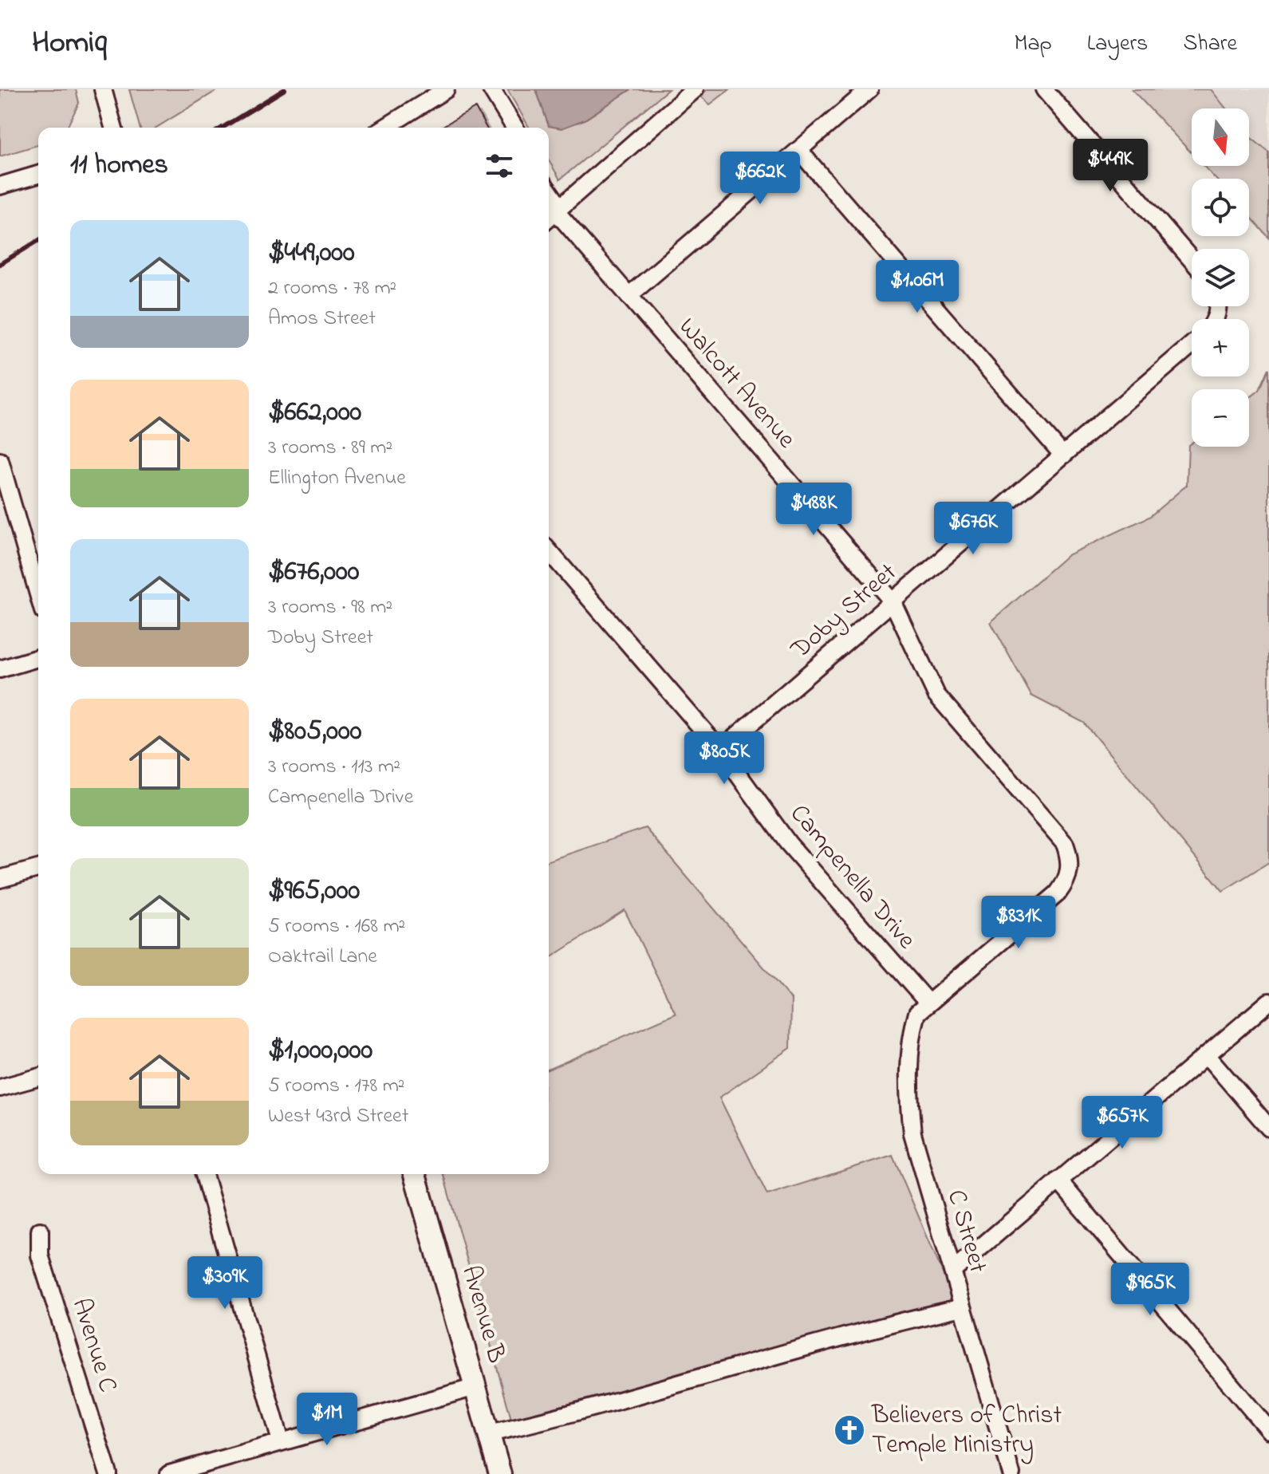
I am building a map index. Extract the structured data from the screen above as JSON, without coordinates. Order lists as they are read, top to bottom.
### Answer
{
  "streets": {
    "main road": ["Avenue B"],
    "street": [
      "Walcott Avenue",
      "Doby Street",
      "Campenella Drive",
      "C Street",
      "Avenue C"
    ]
  },
  "crossings": [
    ["Walcott Avenue", "Doby Street"],
    ["Walcott Avenue", "C Street"],
    ["Doby Street", "Campenella Drive"],
    ["Campenella Drive", "C Street"]
  ],
  "places": {
    "church": ["Believers of Christ Temple Ministry"]
  },
  "north": "bottom",
  "page": {
    "header": "Homiq",
    "nav": ["Map", "Layers", "Share"],
    "map_buttons": ["+", "−"],
    "heading": "11 homes",
    "price": [
      "$449K",
      "$662K",
      "$1.06M",
      "$488K",
      "$676K",
      "$805K",
      "$831K",
      "$657K",
      "$309K",
      "$965K",
      "$1M"
    ],
    "list": [
      {
        "name": "$449,000",
        "note": "2 rooms · 78 m² · Amos Street"
      },
      {
        "name": "$662,000",
        "note": "3 rooms · 89 m² · Ellington Avenue"
      },
      {
        "name": "$676,000",
        "note": "3 rooms · 98 m² · Doby Street"
      },
      {
        "name": "$805,000",
        "note": "3 rooms · 113 m² · Campenella Drive"
      },
      {
        "name": "$965,000",
        "note": "5 rooms · 168 m² · Oaktrail Lane"
      },
      {
        "name": "$1,000,000",
        "note": "5 rooms · 178 m² · West 43rd Street"
      }
    ]
  }
}
